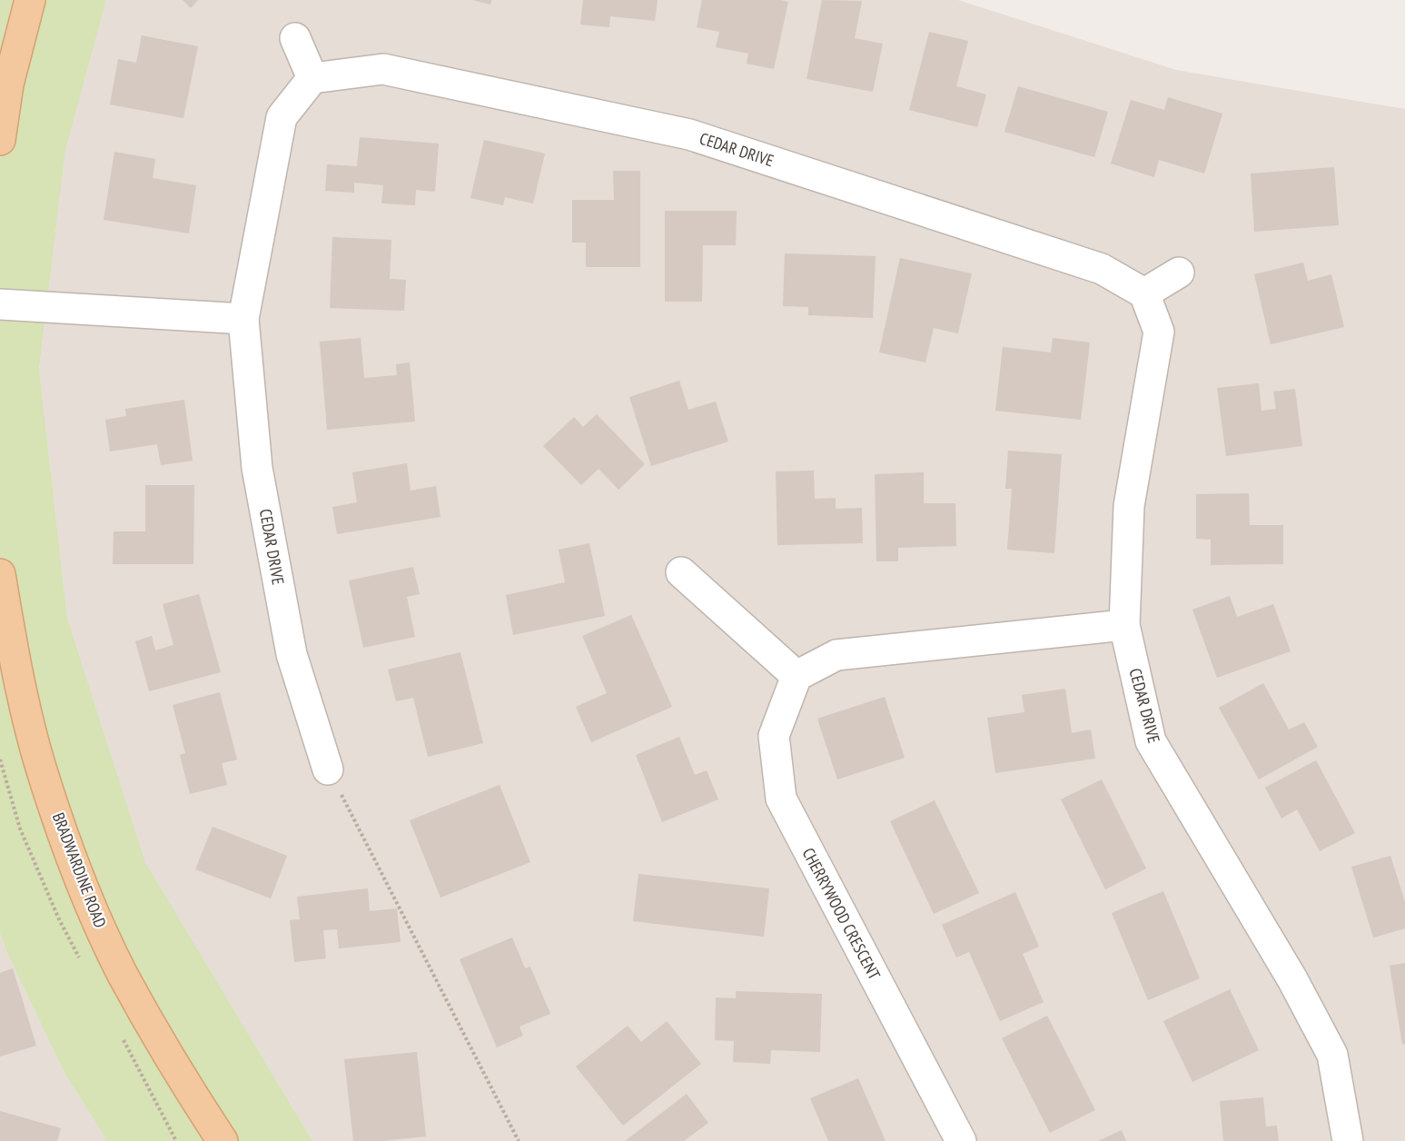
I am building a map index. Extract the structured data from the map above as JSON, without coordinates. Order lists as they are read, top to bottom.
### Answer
{
  "streets": {
    "main road": ["BRADWARDINE ROAD"],
    "street": ["CEDAR DRIVE", "CHERRYWOOD CRESCENT"]
  }
}
